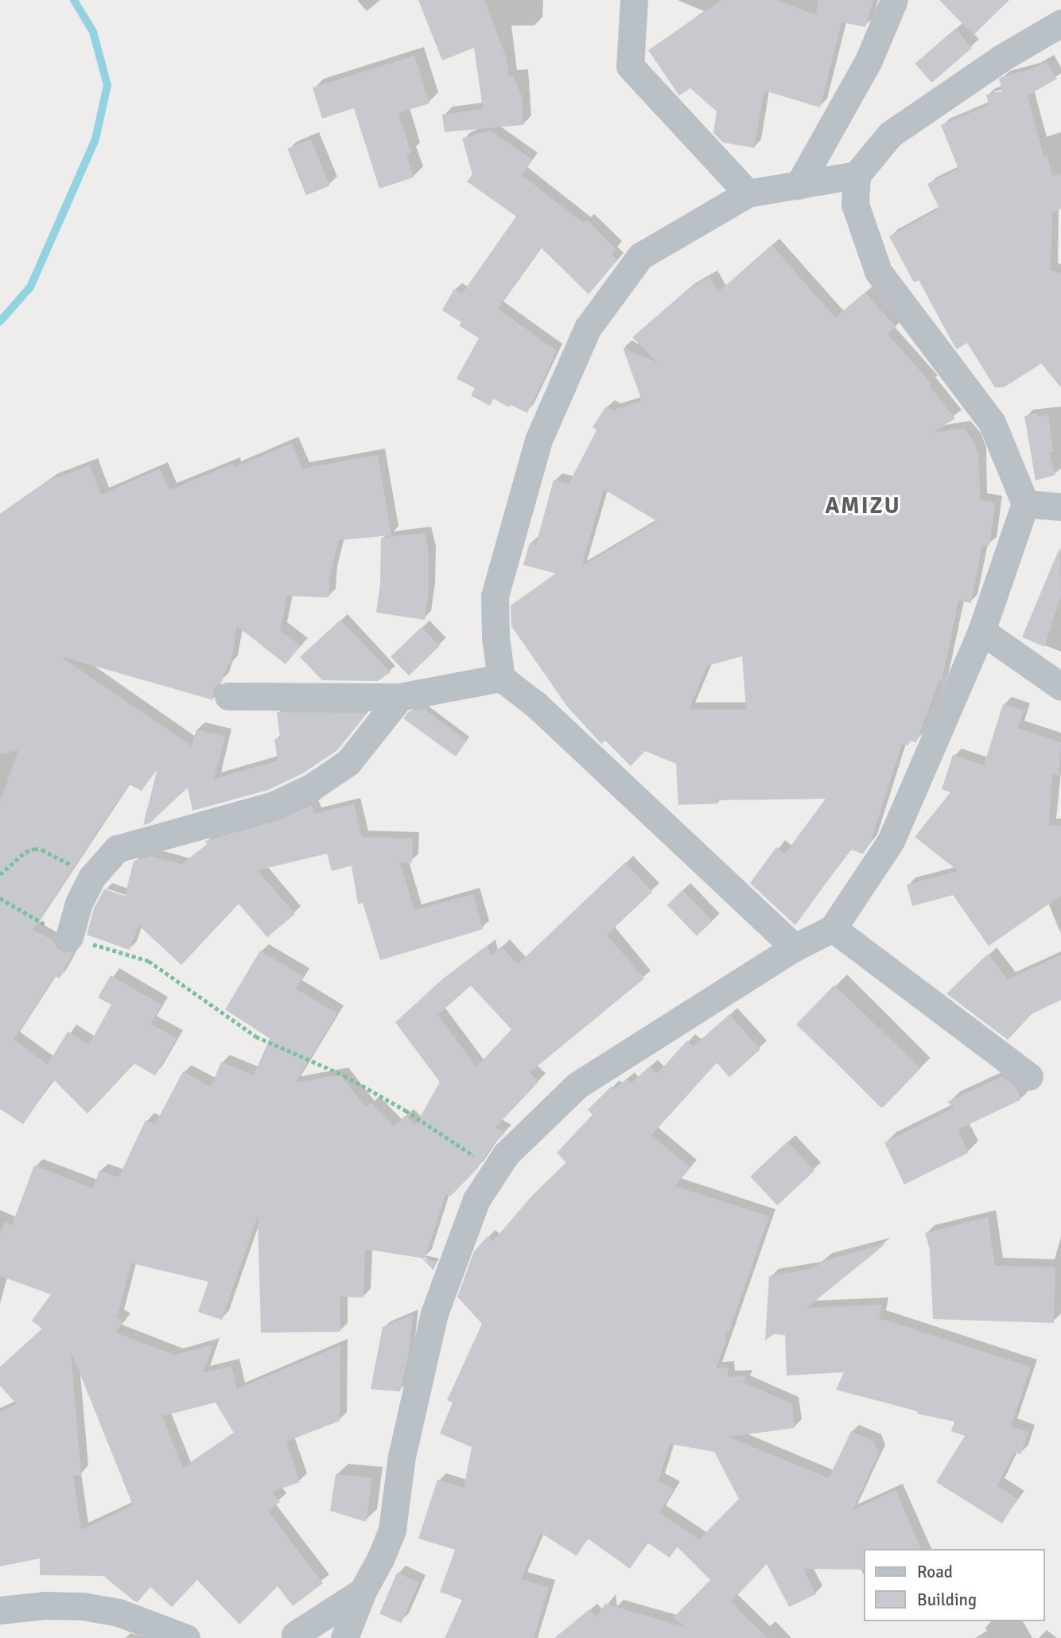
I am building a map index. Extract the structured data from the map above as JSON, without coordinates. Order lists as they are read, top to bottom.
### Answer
{
  "districts": ["AMIZU"],
  "legend": ["Road", "Building"]
}
